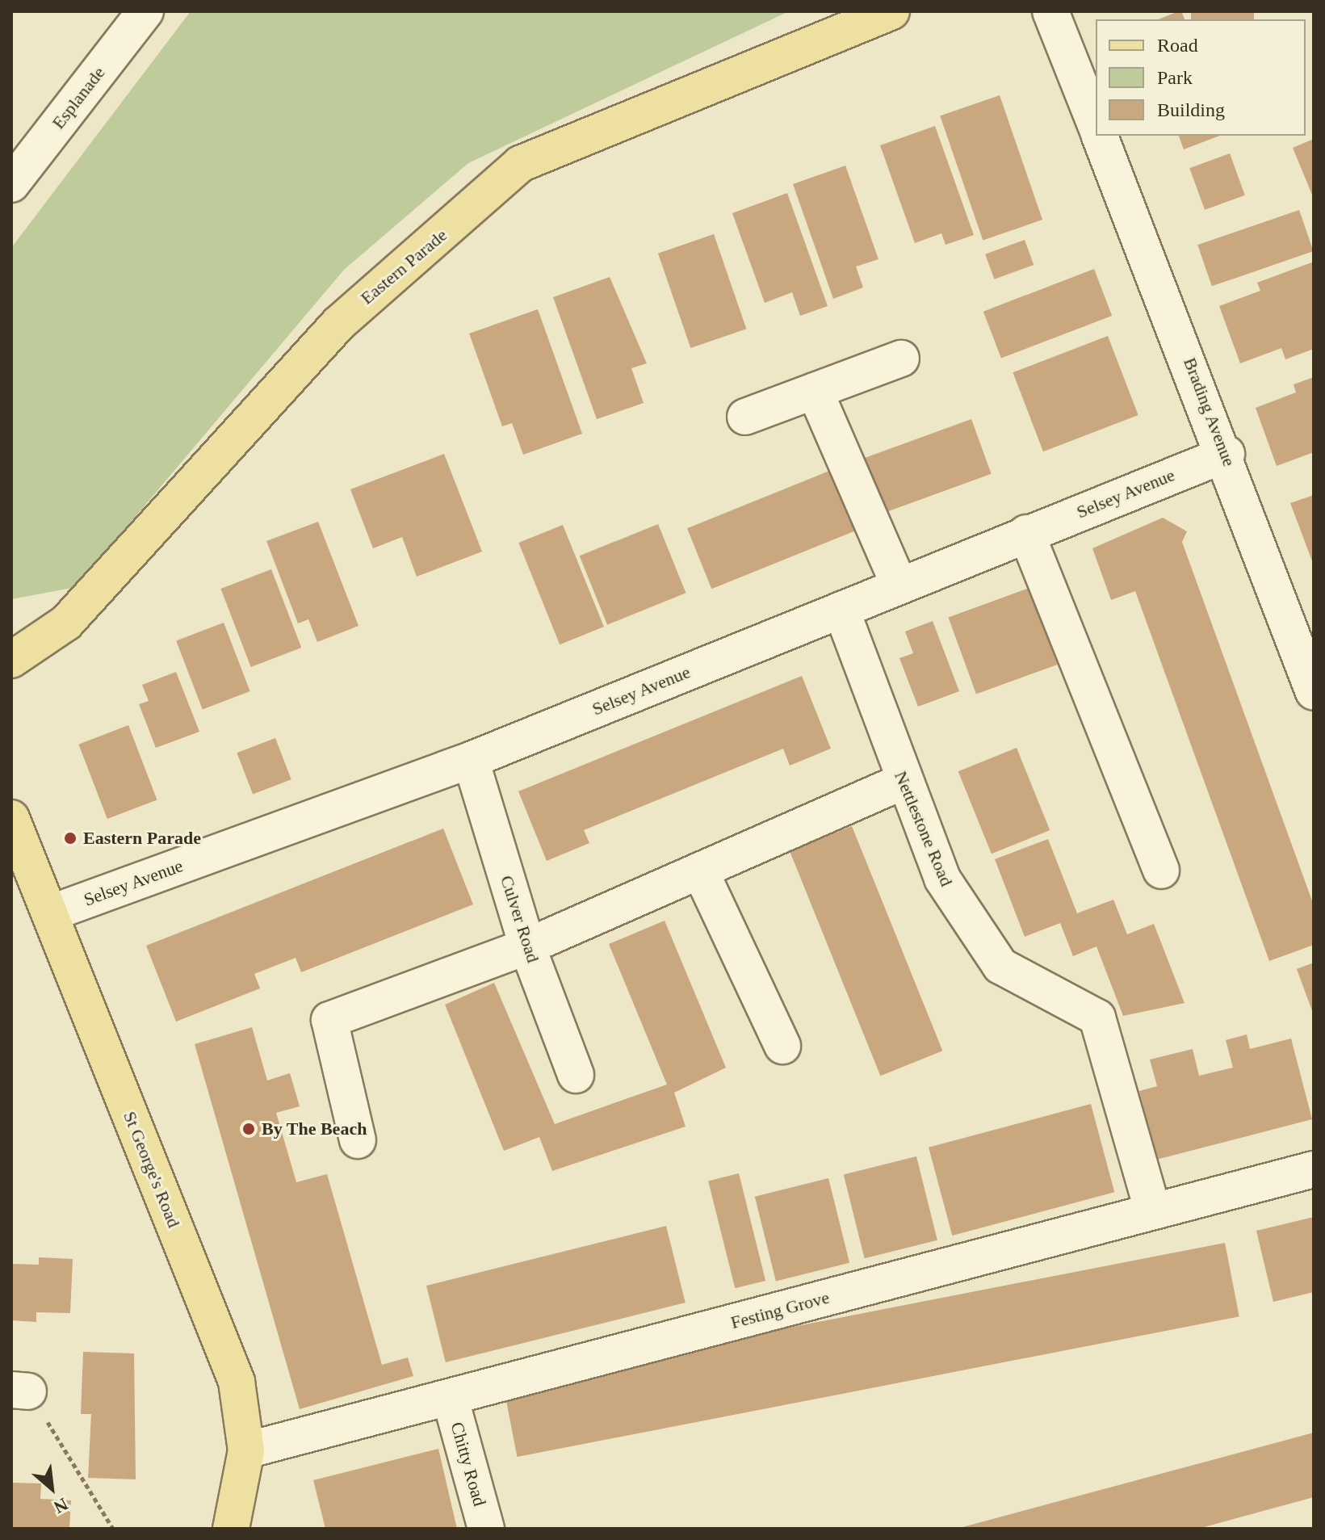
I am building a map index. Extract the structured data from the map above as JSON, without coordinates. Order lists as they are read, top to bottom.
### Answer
{
  "streets": {
    "main road": ["Eastern Parade", "St George's Road"],
    "street": [
      "Esplanade",
      "Brading Avenue",
      "Selsey Avenue",
      "Nettlestone Road",
      "Culver Road",
      "Festing Grove",
      "Chitty Road"
    ]
  },
  "crossings": [
    ["Brading Avenue", "Selsey Avenue"],
    ["Selsey Avenue", "Nettlestone Road"],
    ["Selsey Avenue", "Culver Road"],
    ["Selsey Avenue", "St George's Road"],
    ["Nettlestone Road", "Festing Grove"],
    ["St George's Road", "Festing Grove"],
    ["Festing Grove", "Chitty Road"]
  ],
  "places": ["Eastern Parade", "By The Beach"],
  "legend": ["Road", "Park", "Building"],
  "north": "bottom right"
}
